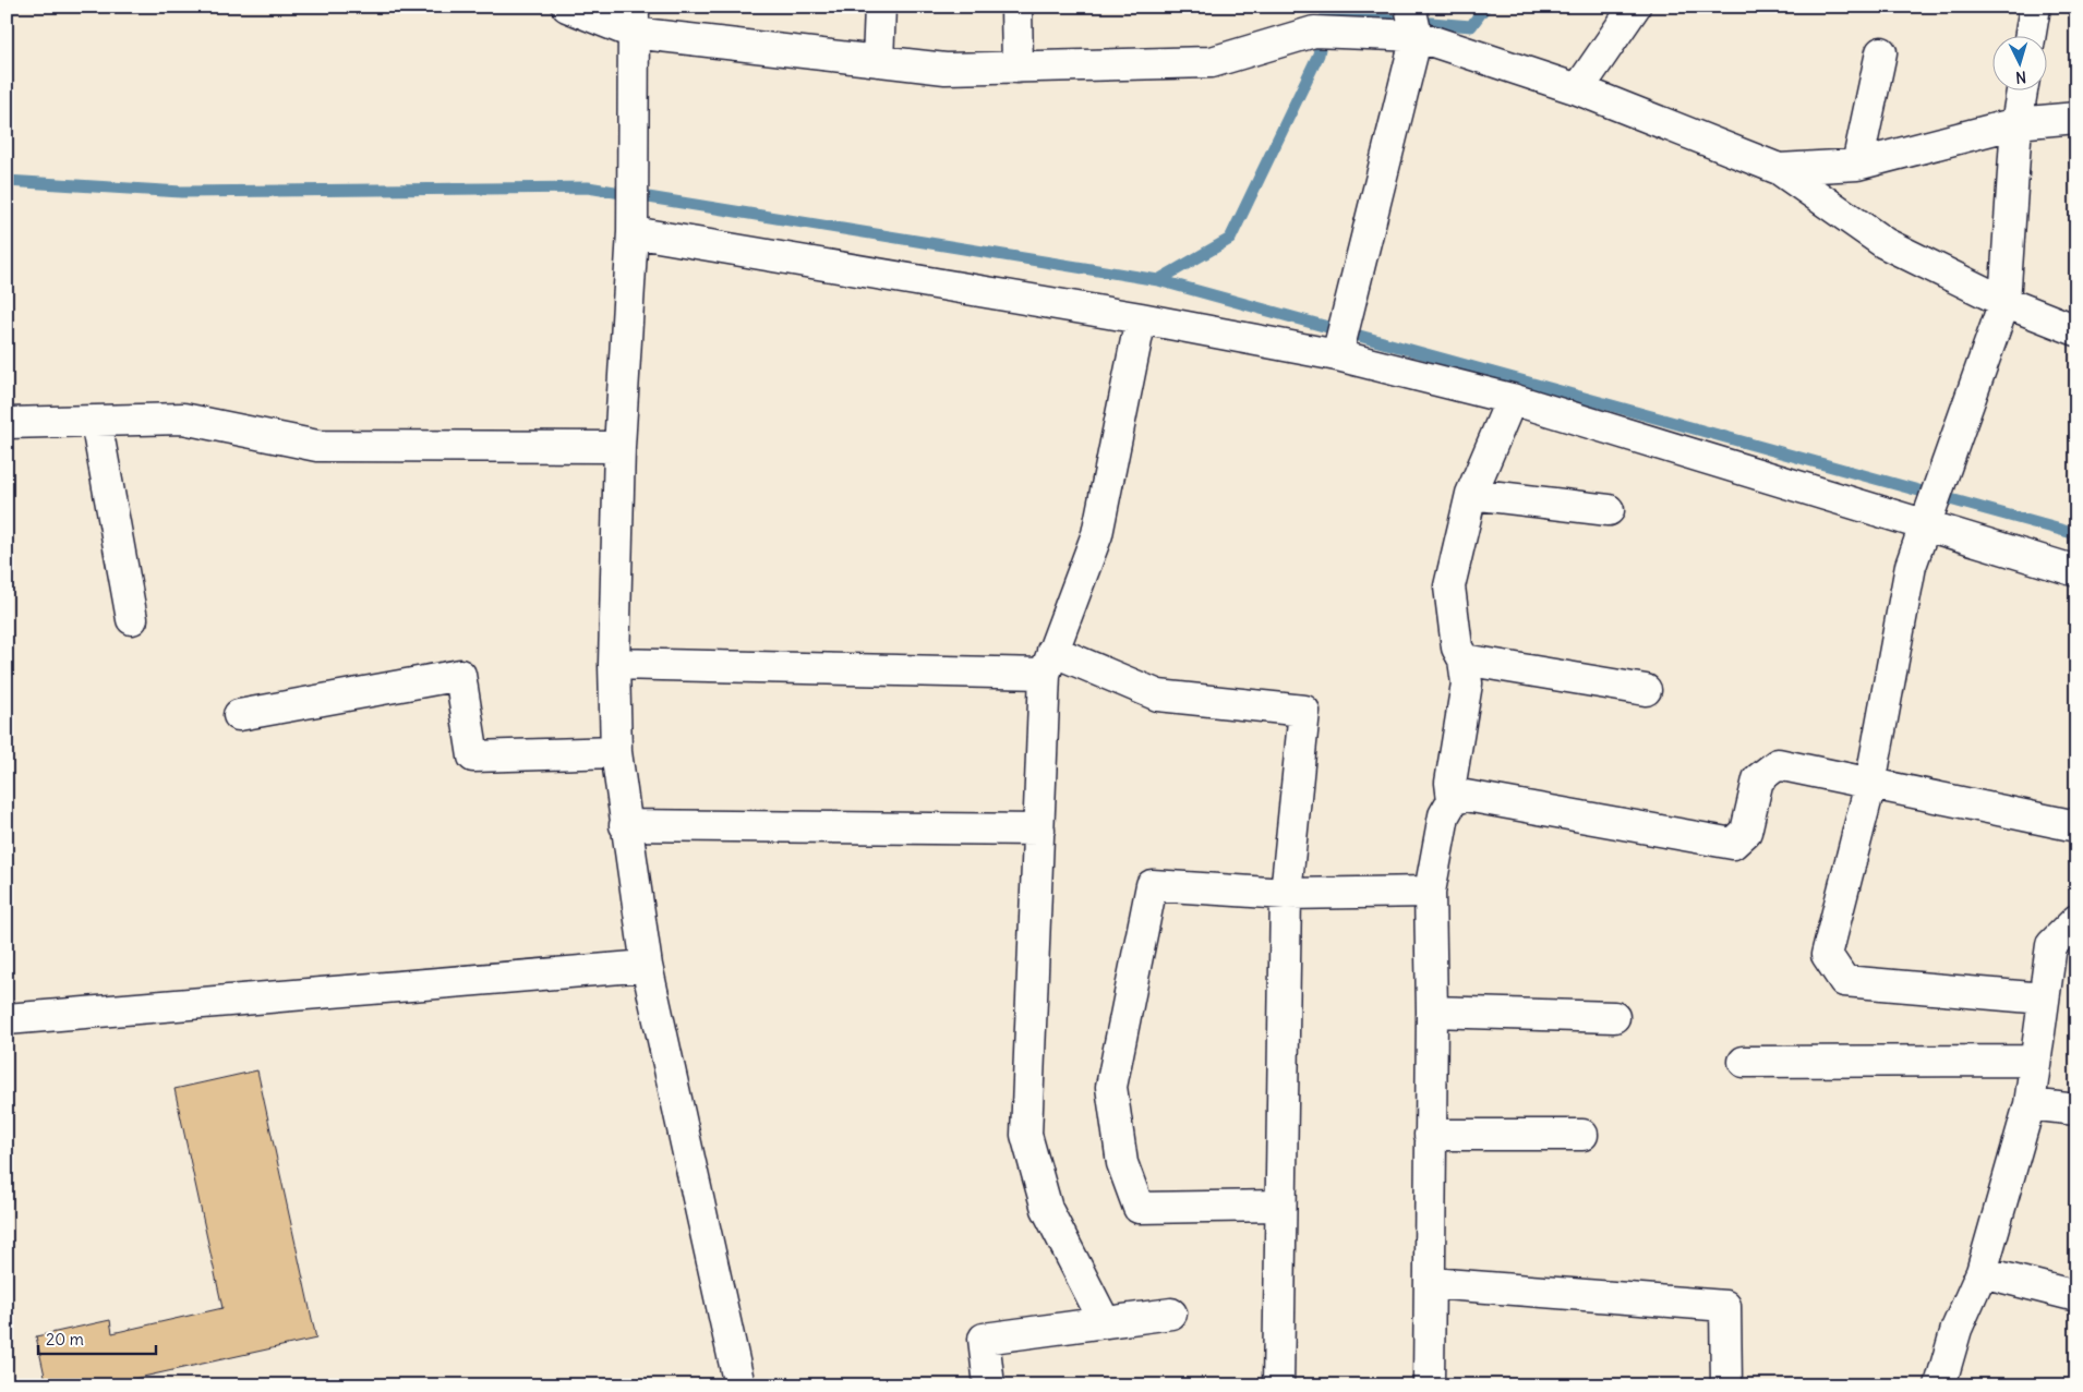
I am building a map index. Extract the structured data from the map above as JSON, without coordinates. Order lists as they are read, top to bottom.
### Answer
{
  "scale_bar": "20 m",
  "north": "bottom"
}
